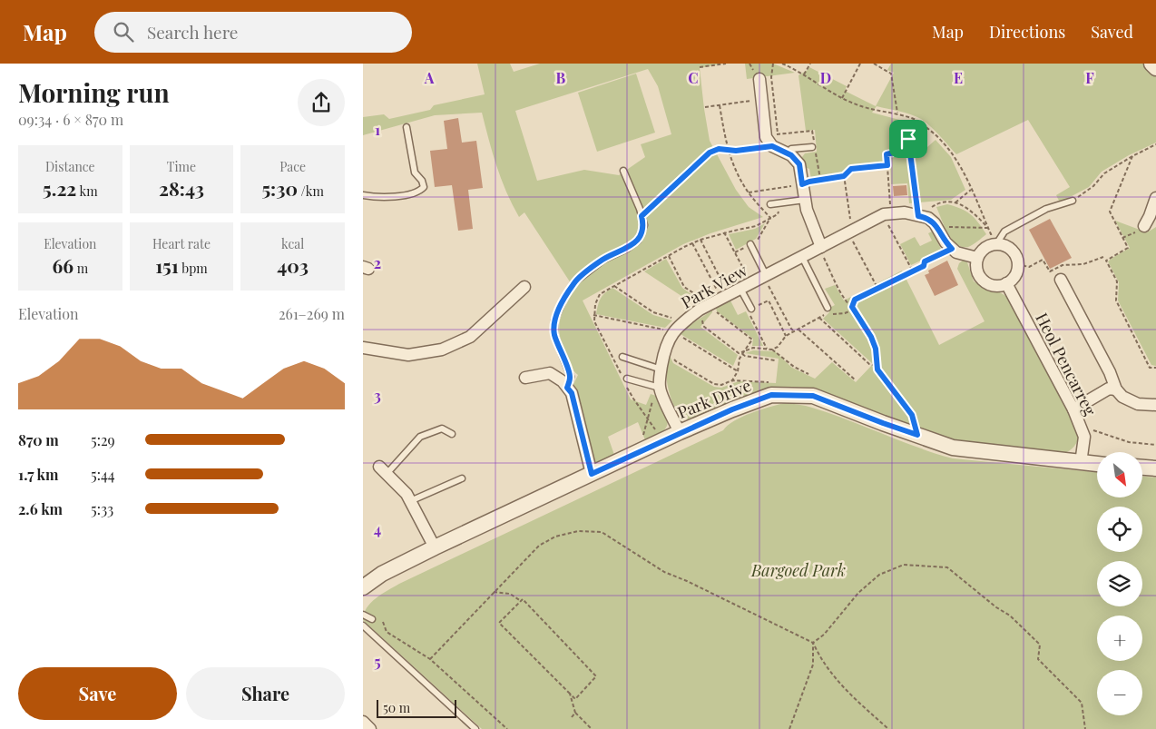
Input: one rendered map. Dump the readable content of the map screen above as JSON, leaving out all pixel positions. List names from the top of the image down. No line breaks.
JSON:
{"streets":{"street":["Park View","Heol Pencarreg","Park Drive"]},"crossings":[["Park View","Park Drive"],["Heol Pencarreg","Park Drive"]],"parks":["Bargoed Park"],"scale_bar":"50 m","north":"bottom right","page":{"header":"Map","search":"Search here","nav":["Map","Directions","Saved"],"heading":["Morning run","09:34 · 6 × 870 m"],"stats":[["Distance","5.22 km"],["Time","28:43"],["Pace","5:30 /km"],["Elevation","66 m"],["Heart rate","151 bpm"],["kcal","403"]],"chart":["Elevation","261–269 m"],"list":[{"name":"870 m","note":"5:29"},{"name":"1.7 km","note":"5:44"},{"name":"2.6 km","note":"5:33"}],"map_buttons":["+","−"],"buttons":["Save","Share"],"scale":"50 m"},"grid":{"columns":["A","B","C","D","E","F"],"rows":["1","2","3","4","5"]}}
